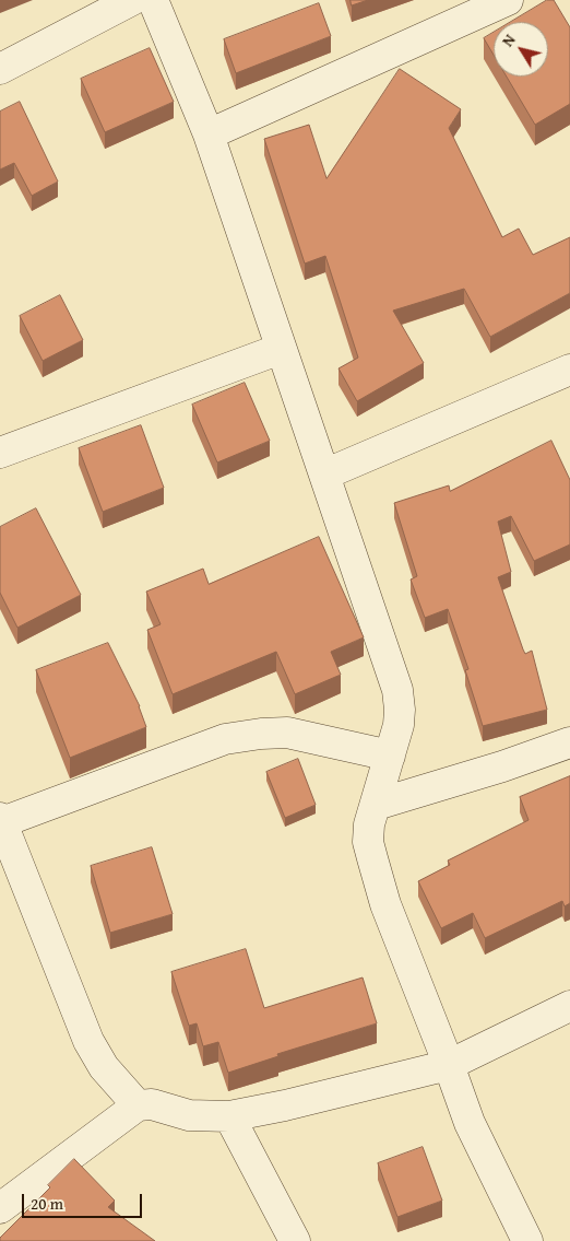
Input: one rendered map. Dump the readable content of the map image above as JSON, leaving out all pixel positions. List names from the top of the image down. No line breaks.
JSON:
{"scale_bar":"20 m","north":"top left"}
